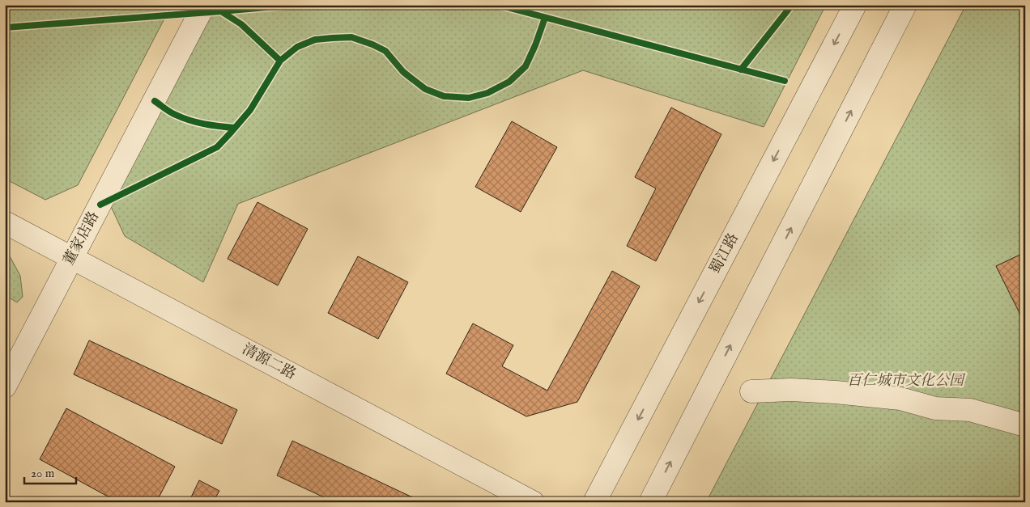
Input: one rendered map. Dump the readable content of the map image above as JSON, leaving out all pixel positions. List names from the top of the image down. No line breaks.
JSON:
{"streets":{"street":["董家店路","蜀江路","清源二路"]},"crossings":[["董家店路","清源二路"]],"parks":["百仁城市文化公园"],"scale_bar":"20 m"}
